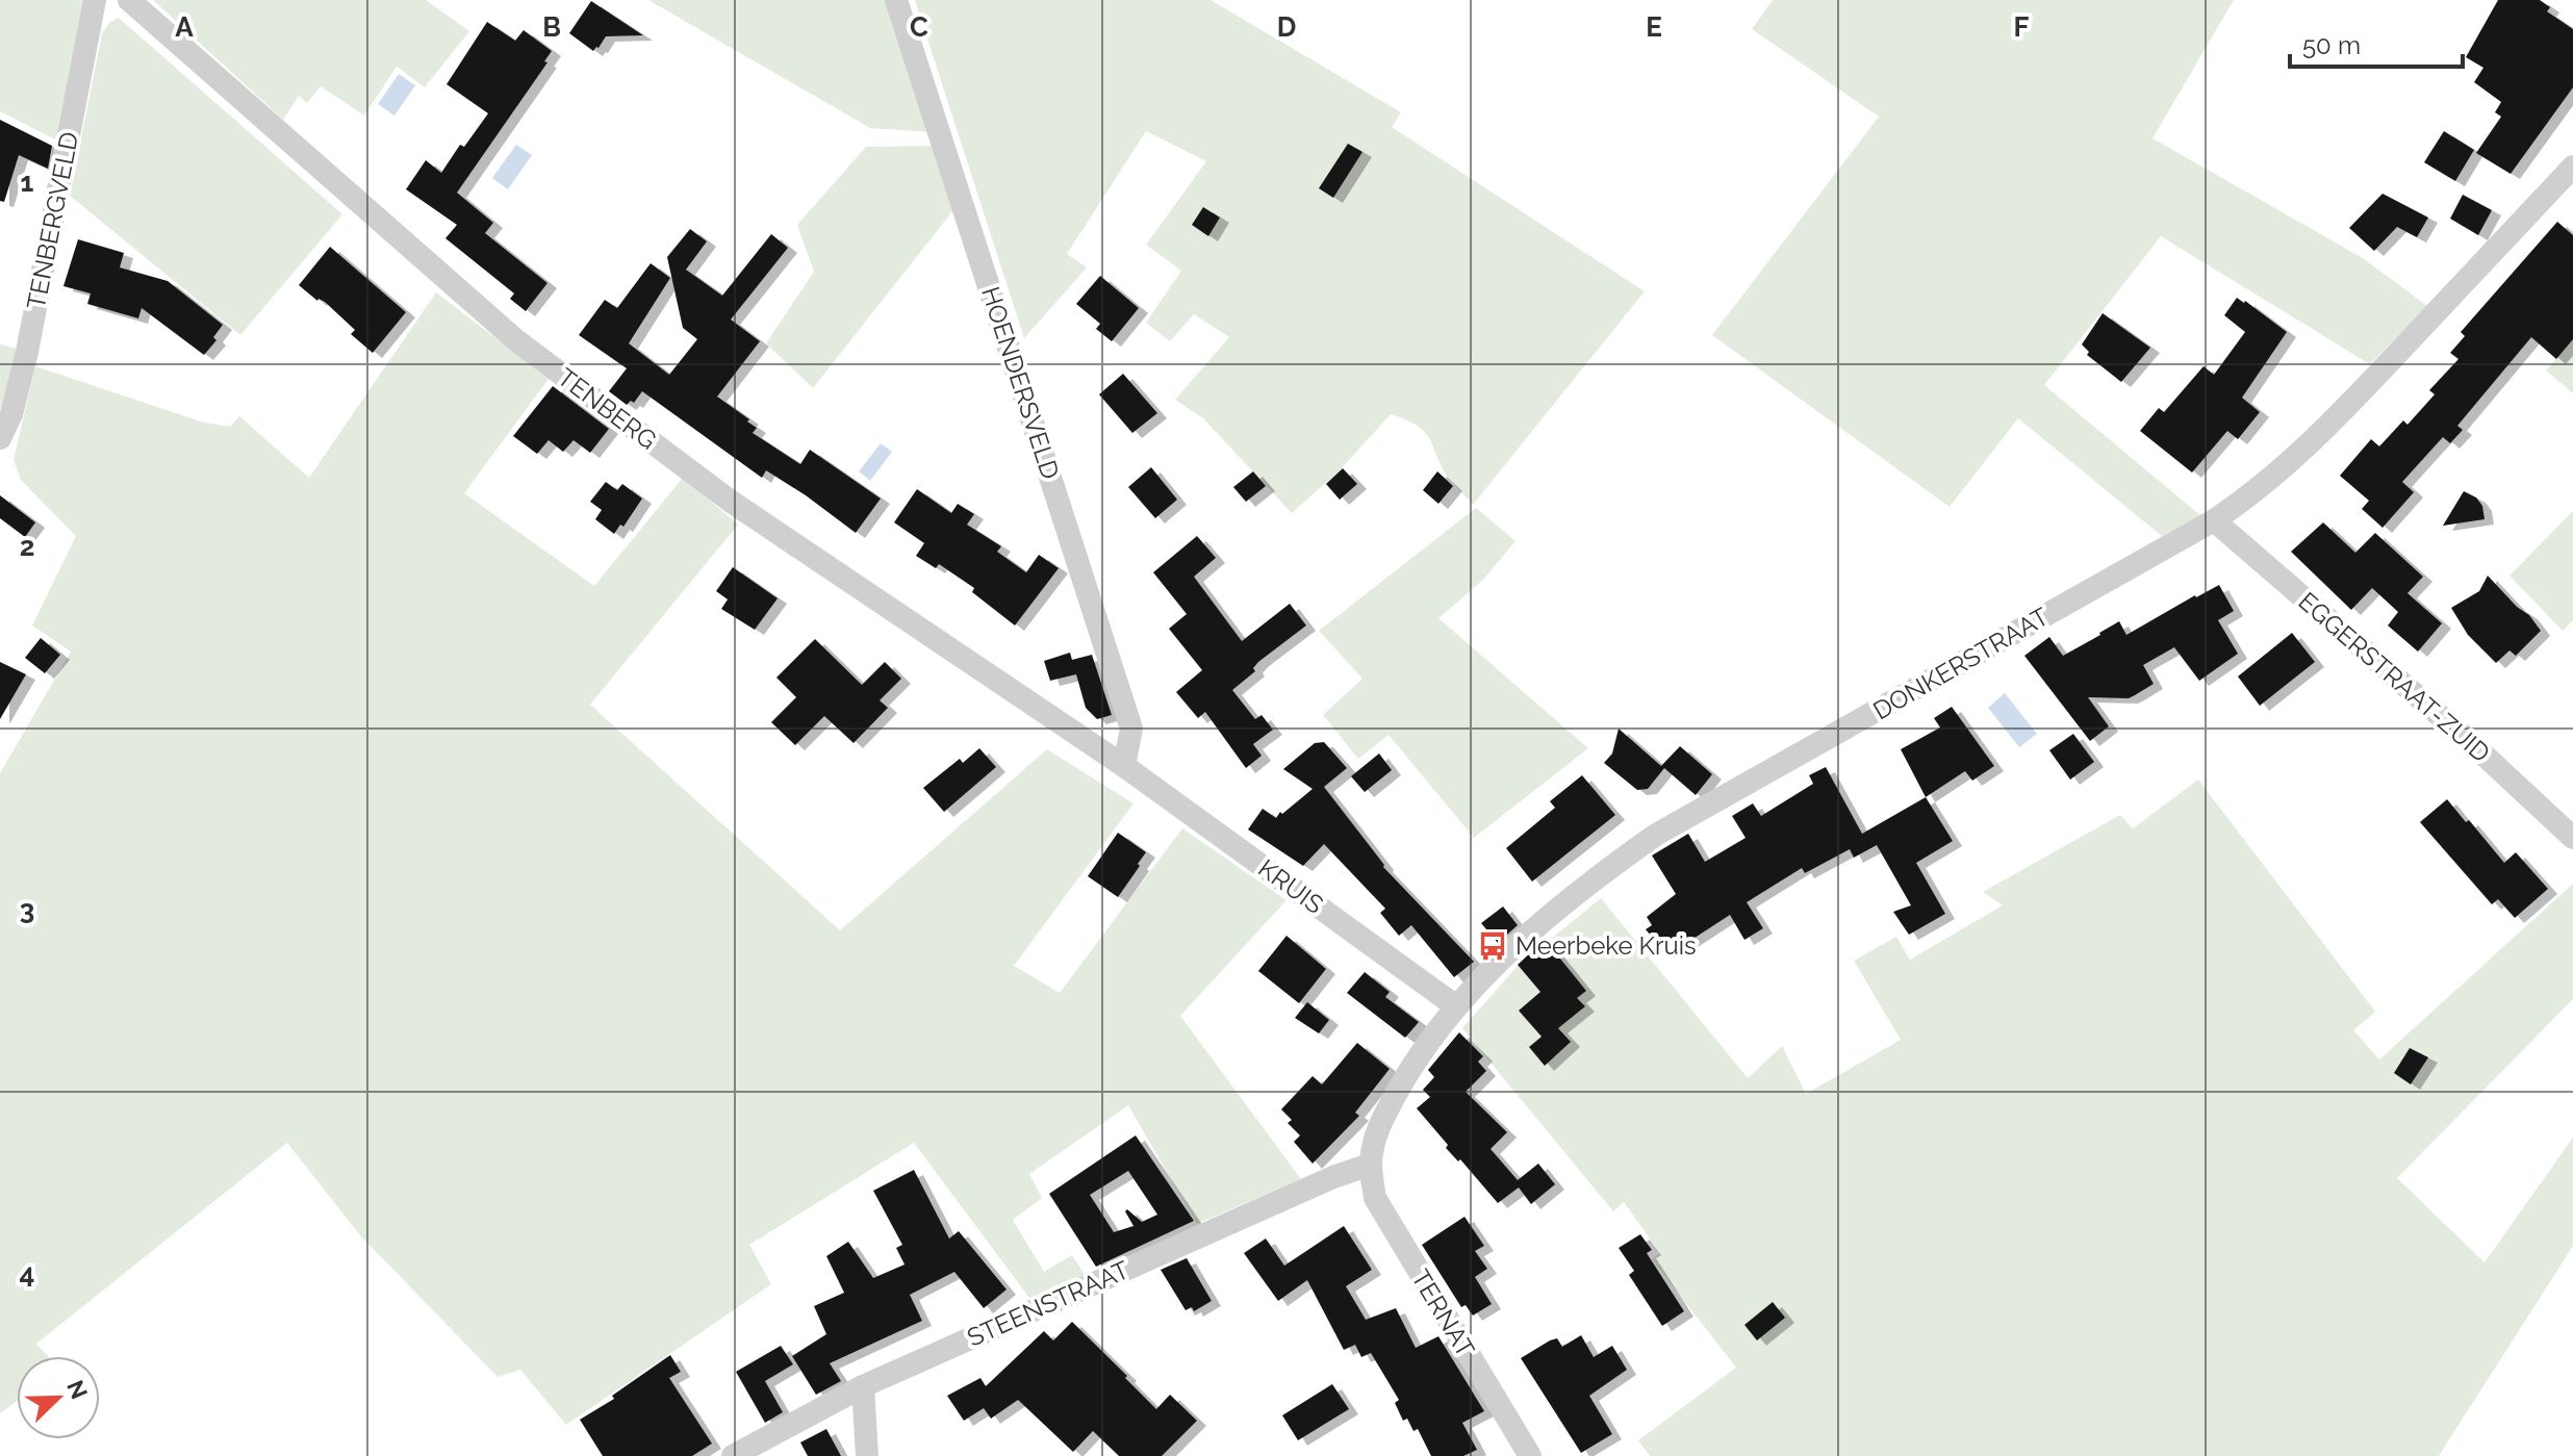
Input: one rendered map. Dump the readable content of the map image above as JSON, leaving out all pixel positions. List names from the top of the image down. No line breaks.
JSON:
{"streets":{"street":["TENBERGVELD","HOENDERSVELD","TENBERG","DONKERSTRAAT","EGGERSTRAAT-ZUID","KRUIS","STEENSTRAAT","TERNAT"]},"crossings":[["HOENDERSVELD","TENBERG"],["HOENDERSVELD","KRUIS"],["TENBERG","KRUIS"],["DONKERSTRAAT","EGGERSTRAAT-ZUID"],["DONKERSTRAAT","KRUIS"],["DONKERSTRAAT","STEENSTRAAT"],["DONKERSTRAAT","TERNAT"],["STEENSTRAAT","TERNAT"]],"places":{"bus stop":["Meerbeke Kruis"]},"scale_bar":"50 m","north":"top right","grid":{"columns":["A","B","C","D","E","F"],"rows":["1","2","3","4"]}}
